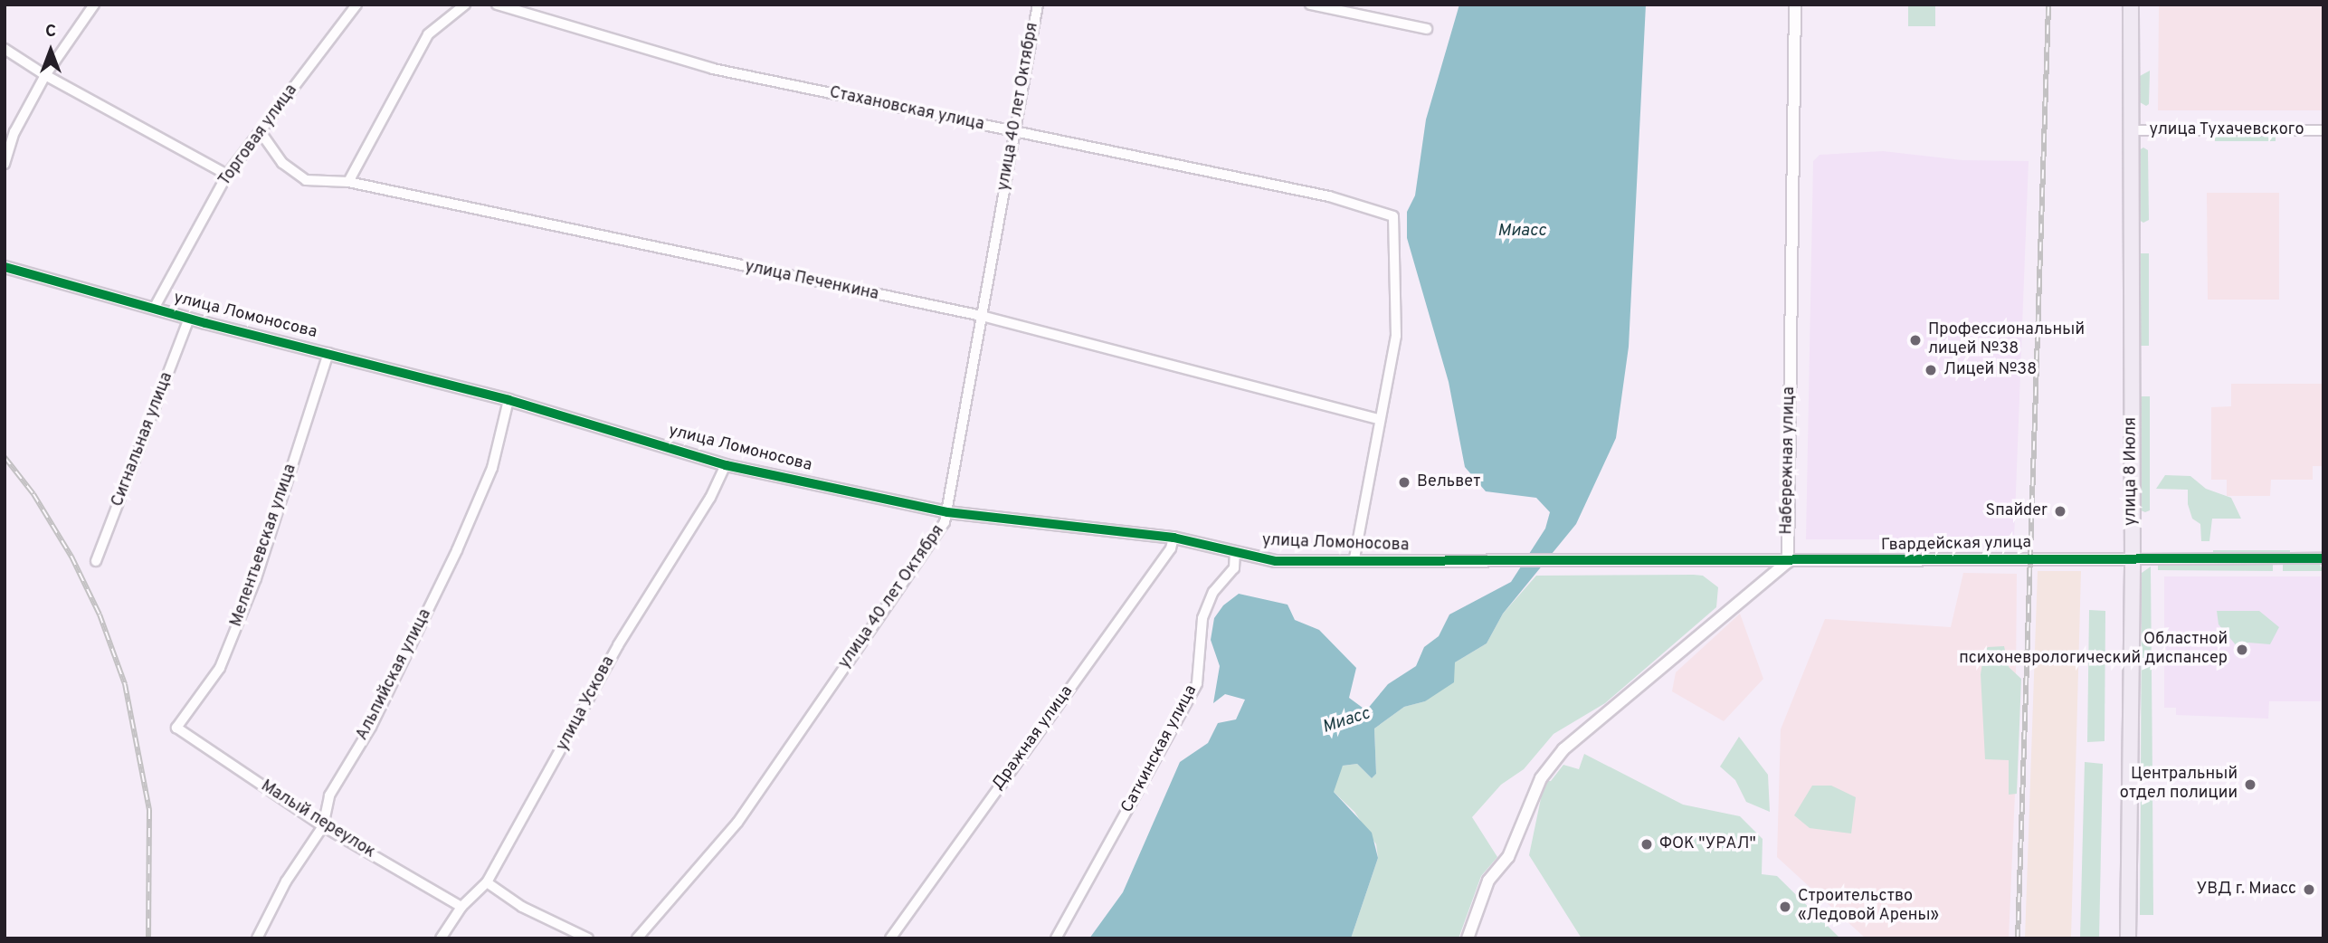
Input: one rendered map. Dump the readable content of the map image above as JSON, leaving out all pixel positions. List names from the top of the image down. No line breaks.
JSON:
{"streets":{"main road":["улица 8 Июля"],"street":["улица 40 лет Октября","Стахановская улица","улица Тухачевского","Торговая улица","улица Печенкина","улица Ломоносова","Сигнальная улица","Набережная улица","Гвардейская улица","Мелентьевская улица","Альпийская улица","улица Ускова","Дражная улица","Саткинская улица","Малый переулок"]},"crossings":[["улица 40 лет Октября","Стахановская улица"],["улица 40 лет Октября","улица Печенкина"],["улица 40 лет Октября","улица Ломоносова"],["Стахановская улица","улица Печенкина"],["улица Тухачевского","улица 8 Июля"],["Торговая улица","улица Печенкина"],["Торговая улица","улица Ломоносова"],["улица Ломоносова","Сигнальная улица"],["улица Ломоносова","Гвардейская улица"],["улица Ломоносова","Мелентьевская улица"],["улица Ломоносова","Альпийская улица"],["улица Ломоносова","улица Ускова"],["улица Ломоносова","Дражная улица"],["улица Ломоносова","Саткинская улица"],["Набережная улица","Гвардейская улица"],["улица 8 Июля","Гвардейская улица"],["Мелентьевская улица","Малый переулок"],["Альпийская улица","Малый переулок"],["улица Ускова","Малый переулок"]],"water":["Миасс"],"places":["Профессиональный лицей №38","Лицей №38","Вельвет","Sпайder","Областной психоневрологический диспансер","Центральный отдел полиции","ФОК \"УРАЛ\"","УВД г. Миасс","Строительство «Ледовой Арены»"],"north":"top"}
